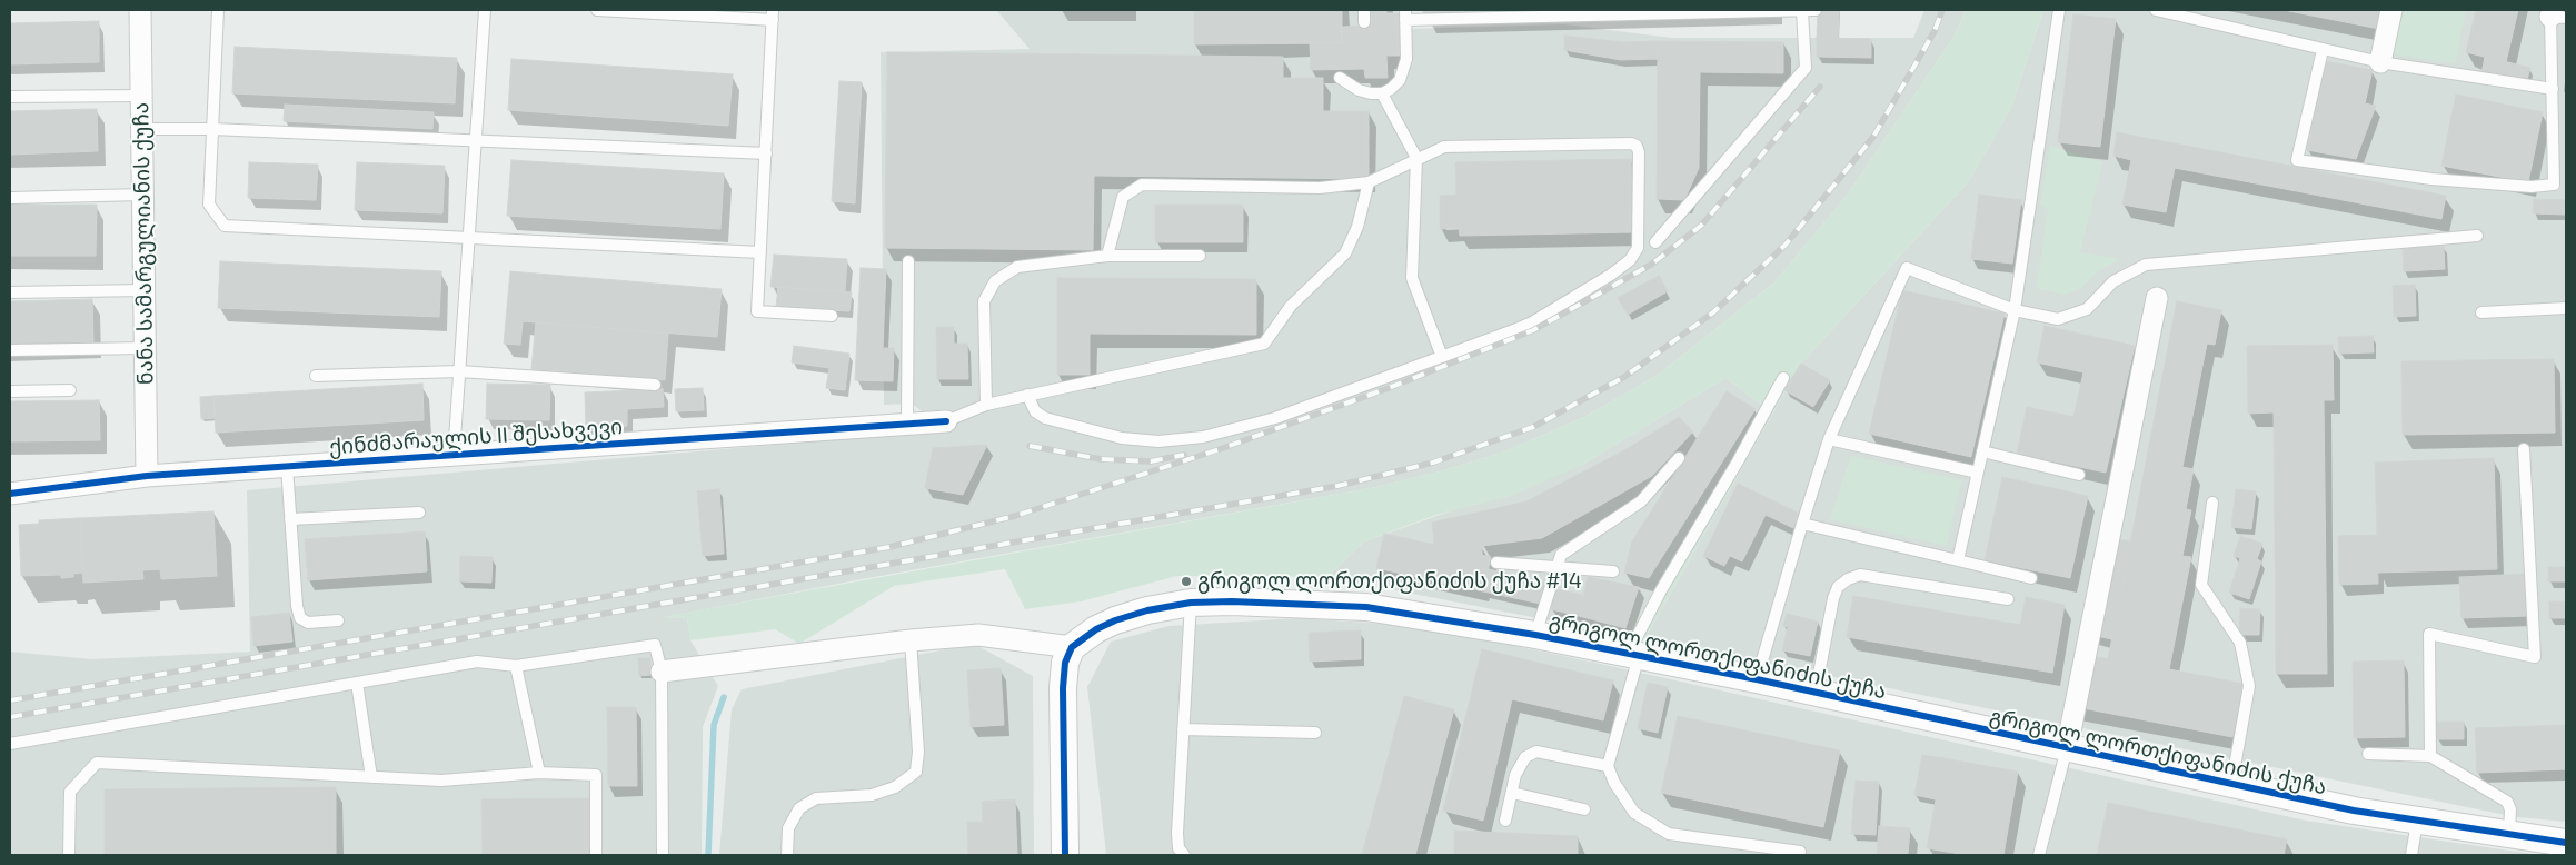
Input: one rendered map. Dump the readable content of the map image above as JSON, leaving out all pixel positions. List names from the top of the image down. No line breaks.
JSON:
{"streets":{"street":["ნანა სამარგულიანის ქუჩა","ქინძმარაულის II შესახვევი","გრიგოლ ლორთქიფანიძის ქუჩა"]},"crossings":[["ნანა სამარგულიანის ქუჩა","ქინძმარაულის II შესახვევი"]],"places":["გრიგოლ ლორთქიფანიძის ქუჩა #14"]}
